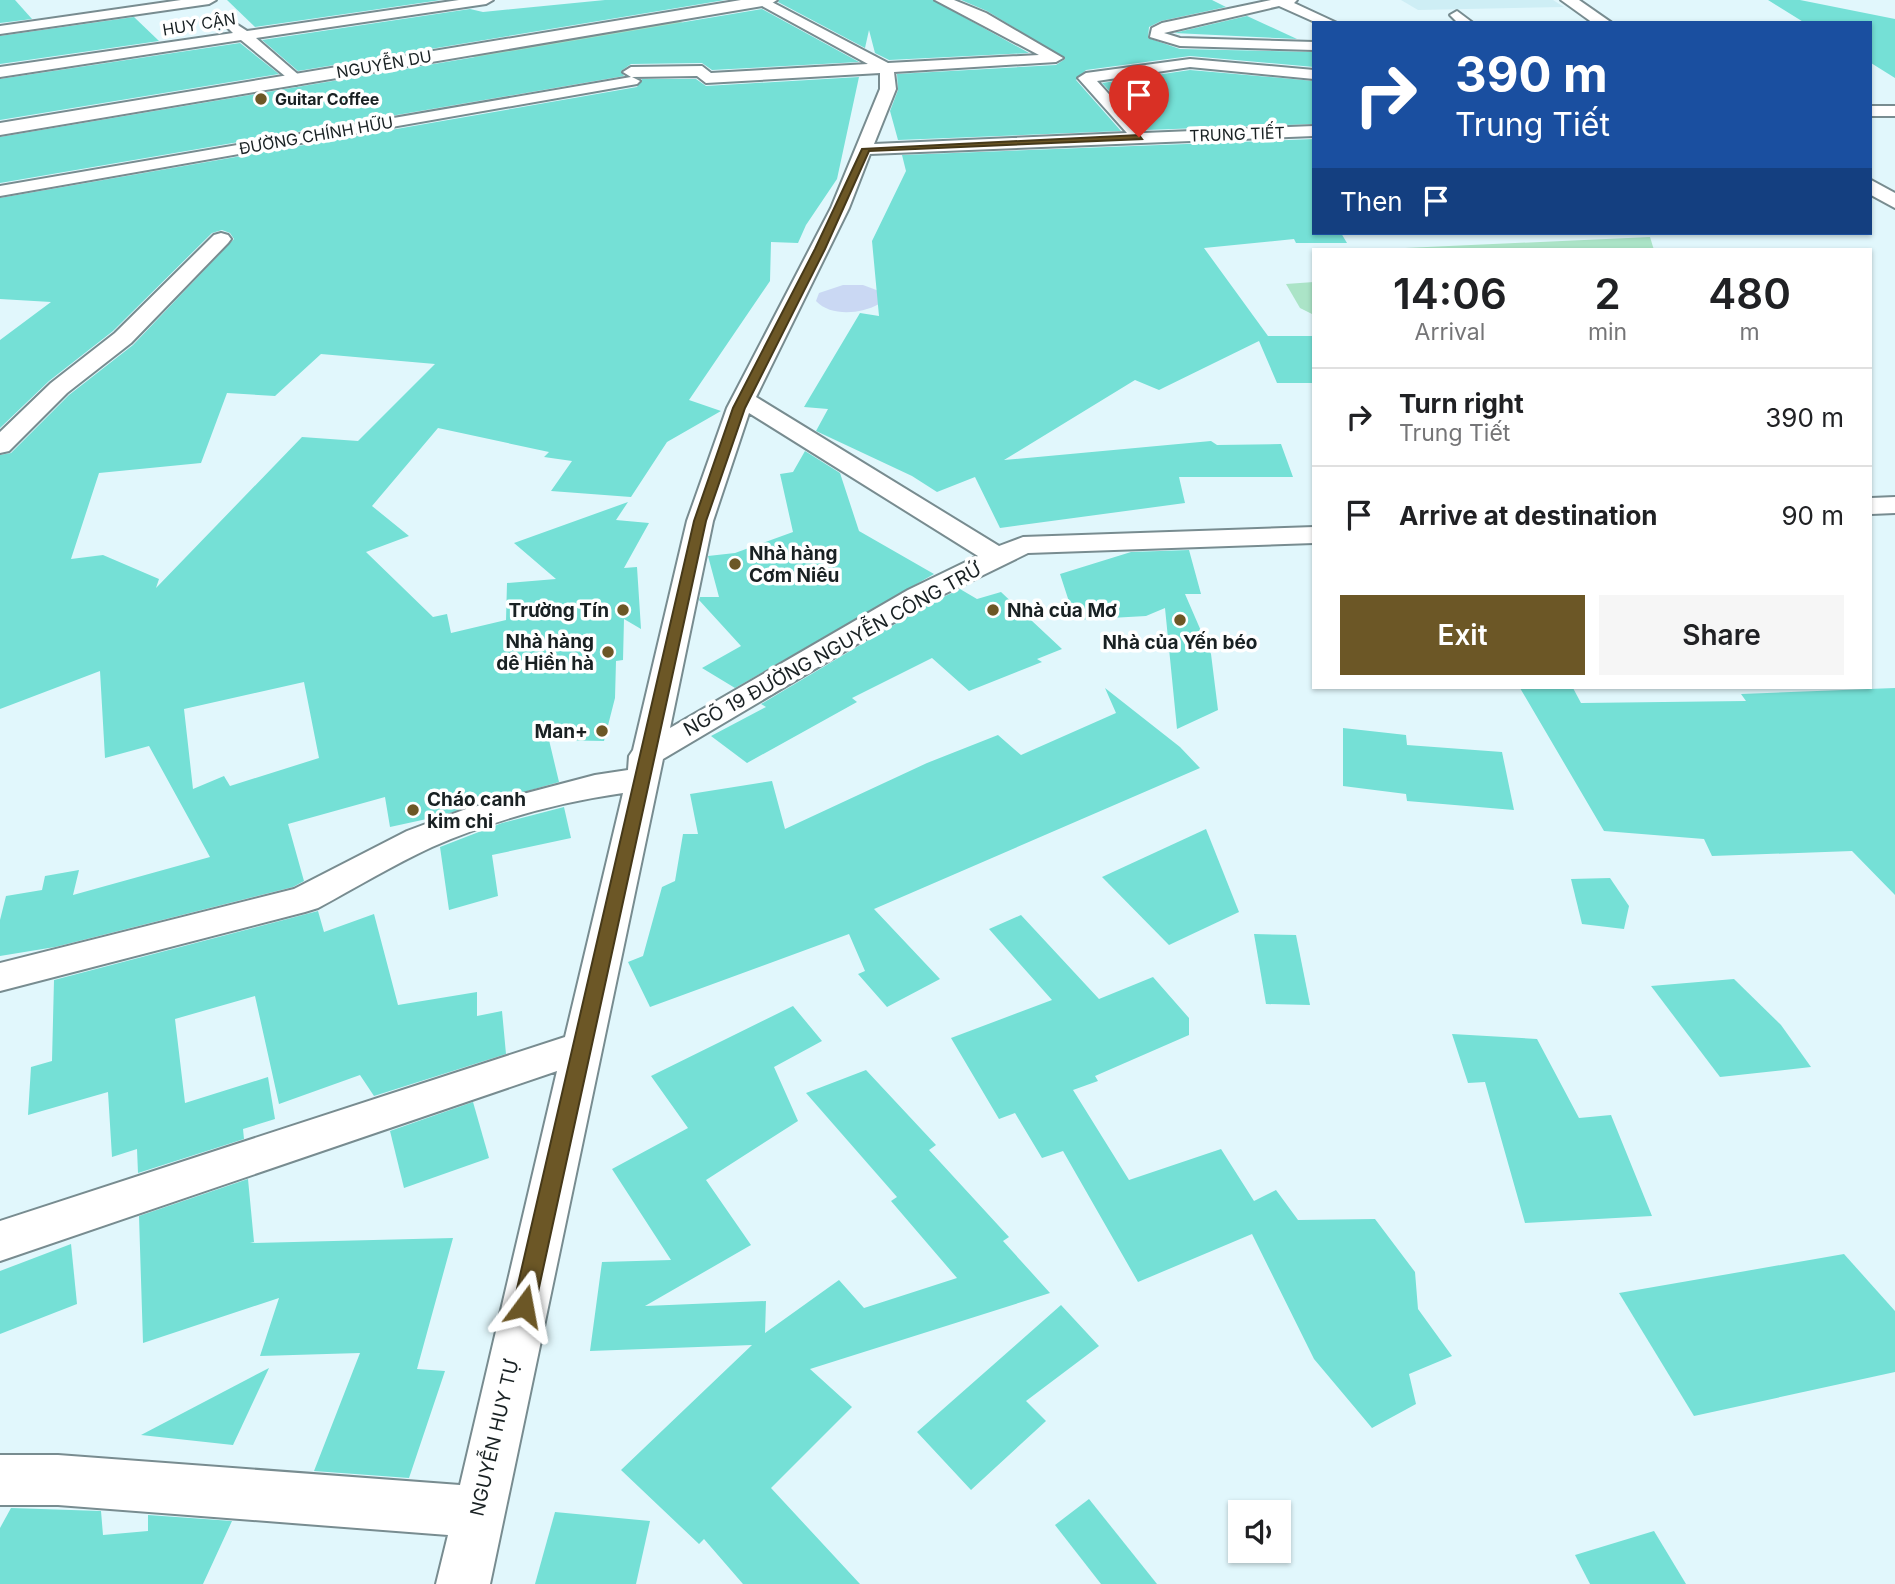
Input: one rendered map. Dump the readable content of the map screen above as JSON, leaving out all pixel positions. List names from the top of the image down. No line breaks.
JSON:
{"streets":{"main road":["NGUYỄN DU"],"street":["HUY CẬN","TRUNG TIẾT","ĐƯỜNG CHÍNH HỮU","NGÕ 19 ĐƯỜNG NGUYỄN CÔNG TRỨ","NGUYỄN HUY TỰ"]},"crossings":[["TRUNG TIẾT","NGUYỄN HUY TỰ"],["ĐƯỜNG CHÍNH HỮU","NGUYỄN HUY TỰ"],["NGÕ 19 ĐƯỜNG NGUYỄN CÔNG TRỨ","NGUYỄN HUY TỰ"]],"places":["Guitar Coffee","Nhà hàng Cơm Niêu","Trường Tín","Nhà của Mơ","Nhà của Yến béo","Nhà hàng dê Hiền hà","Man+","Cháo canh kim chi"],"page":{"turn":["390 m","Trung Tiết"],"then":"Then","eta":["14:06","Arrival","2","min","480","m"],"list":[{"name":"Turn right","note":"Trung Tiết","value":"390 m"},{"name":"Arrive at destination","value":"90 m"}],"buttons":["Exit","Share"]}}
